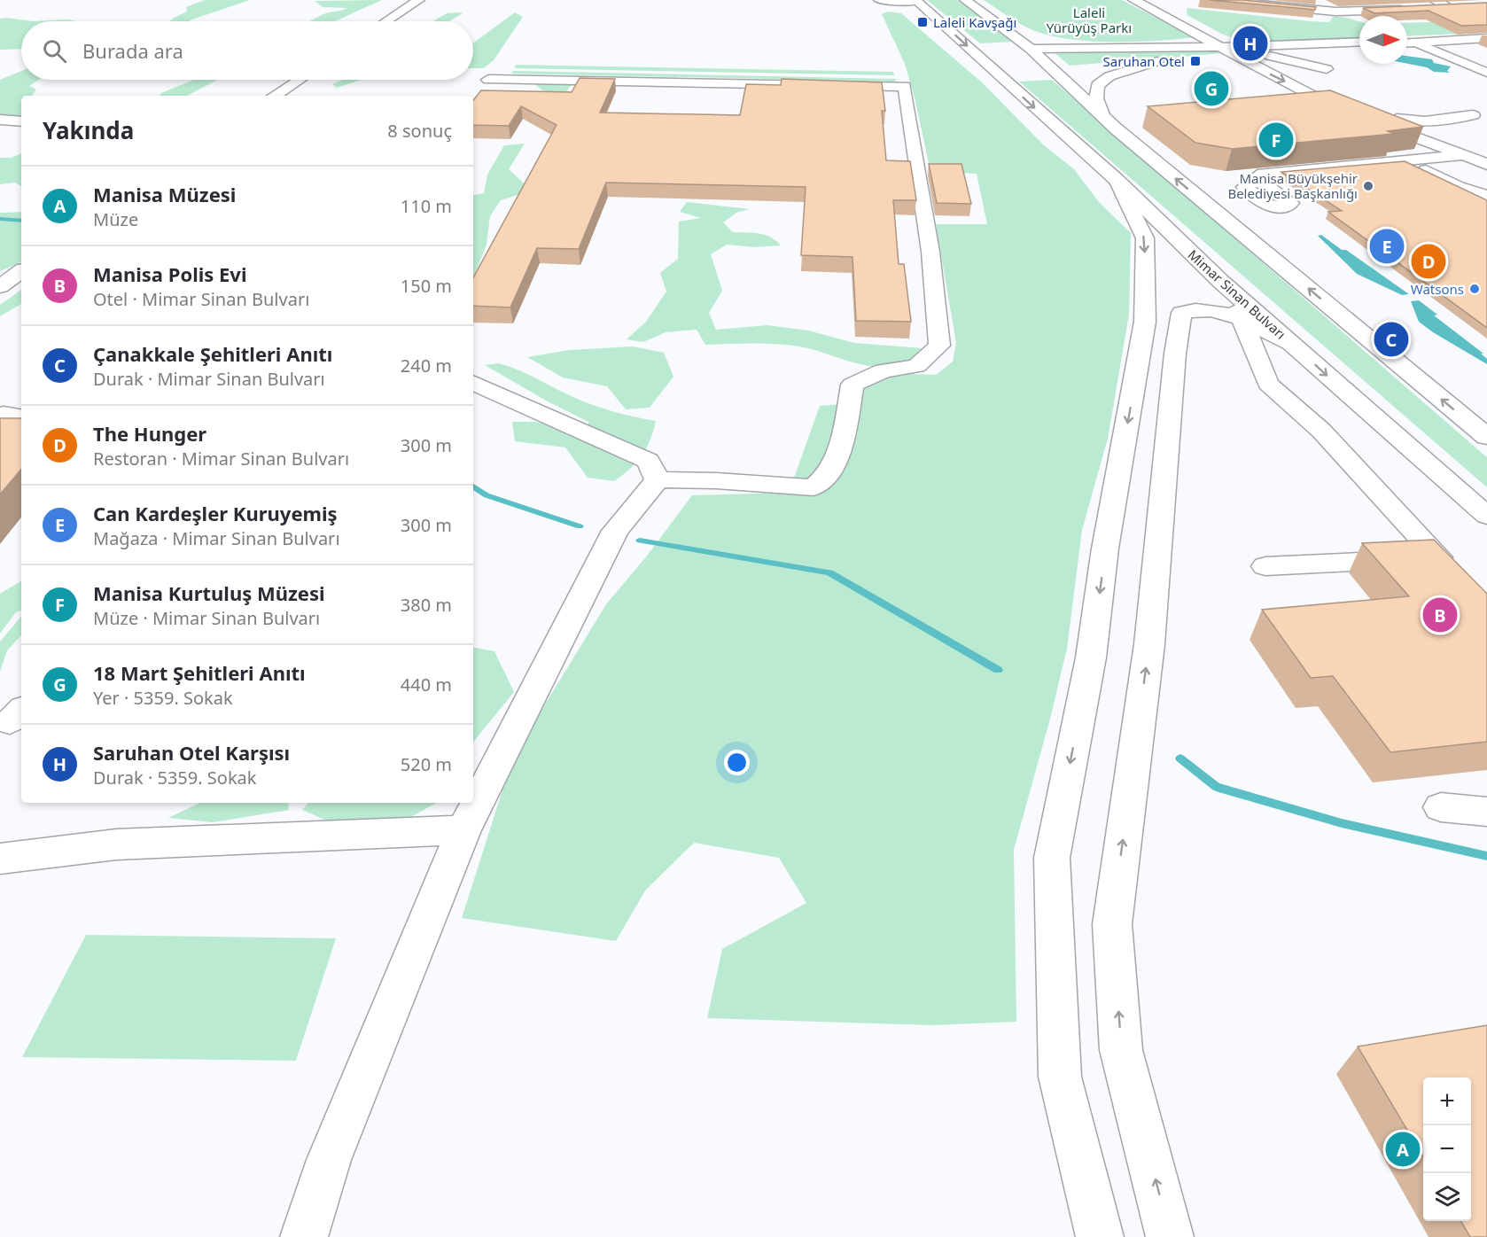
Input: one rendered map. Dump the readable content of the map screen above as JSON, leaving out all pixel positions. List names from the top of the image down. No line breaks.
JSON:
{"streets":{"main road":["Mimar Sinan Bulvarı"]},"parks":["Laleli Yürüyüş Parkı"],"places":{"transit":["Laleli Kavşağı","Saruhan Otel"],"other":["Manisa Büyükşehir Belediyesi Başkanlığı","Watsons"]},"north":"right","page":{"search":"Burada ara","pins":["H","G","F","E","D","C","B","A"],"heading":["Yakında","8 sonuç"],"list":[{"mark":"A","name":"Manisa Müzesi","note":"Müze","value":"110 m"},{"mark":"B","name":"Manisa Polis Evi","note":"Otel · Mimar Sinan Bulvarı","value":"150 m"},{"mark":"C","name":"Çanakkale Şehitleri Anıtı","note":"Durak · Mimar Sinan Bulvarı","value":"240 m"},{"mark":"D","name":"The Hunger","note":"Restoran · Mimar Sinan Bulvarı","value":"300 m"},{"mark":"E","name":"Can Kardeşler Kuruyemiş","note":"Mağaza · Mimar Sinan Bulvarı","value":"300 m"},{"mark":"F","name":"Manisa Kurtuluş Müzesi","note":"Müze · Mimar Sinan Bulvarı","value":"380 m"},{"mark":"G","name":"18 Mart Şehitleri Anıtı","note":"Yer · 5359. Sokak","value":"440 m"},{"mark":"H","name":"Saruhan Otel Karşısı","note":"Durak · 5359. Sokak","value":"520 m"}],"map_buttons":["+","−"]}}
